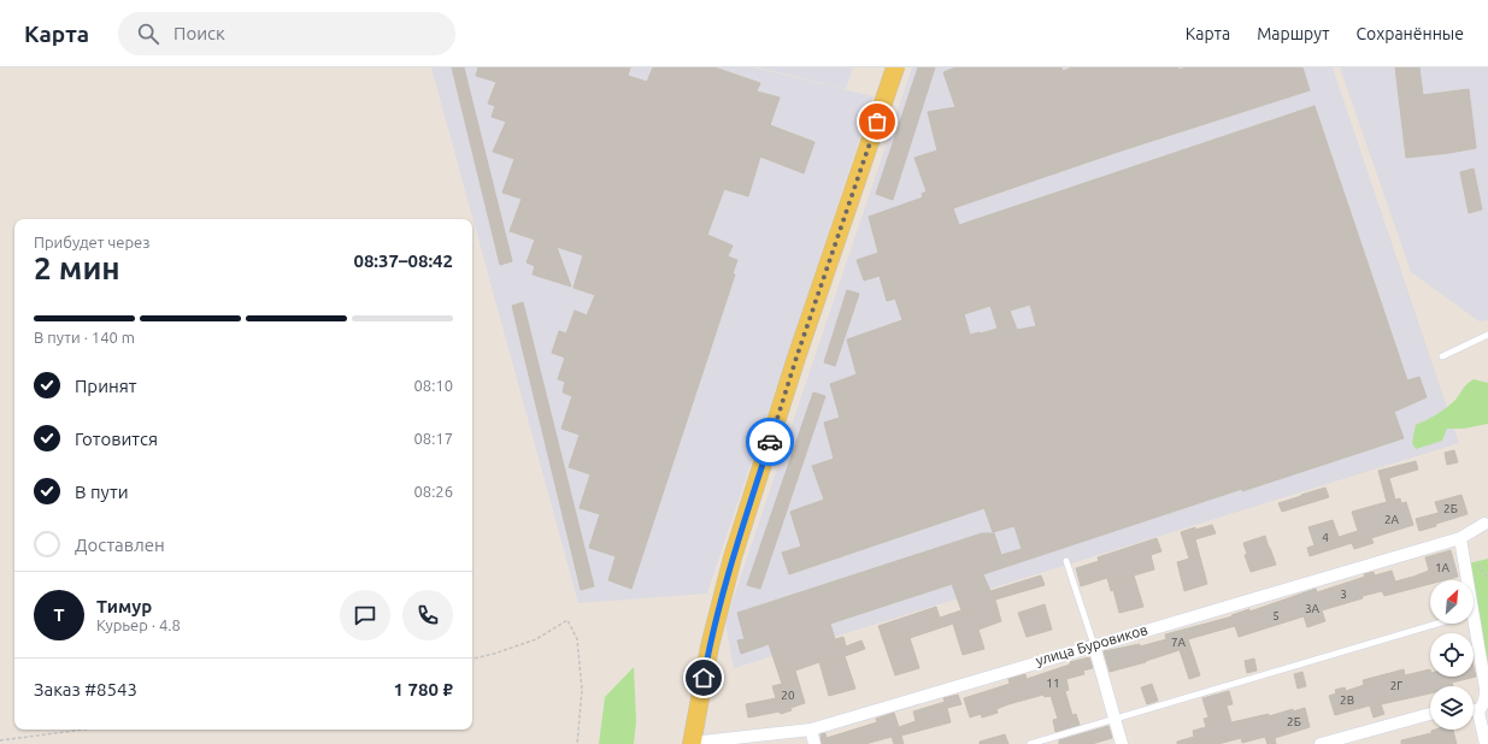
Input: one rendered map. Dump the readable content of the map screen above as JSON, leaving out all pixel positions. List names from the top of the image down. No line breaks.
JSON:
{"streets":{"street":["улица Буровиков"]},"house_numbers":["2Б","2А","4","1А","3","3А","5","7А","11","2Г","20","2В","2Б"],"north":"top right","page":{"header":"Карта","search":"Поиск","nav":["Карта","Маршрут","Сохранённые"],"heading":["2 мин","Прибудет через","08:37–08:42"],"panel":["Тимур","Курьер · 4.8","Заказ #8543","1 780 ₽"],"bar":"В пути · 140 m","list":[["Принят","08:10"],["Готовится","08:17"],["В пути","08:26"],"Доставлен"],"round":"Т"}}
